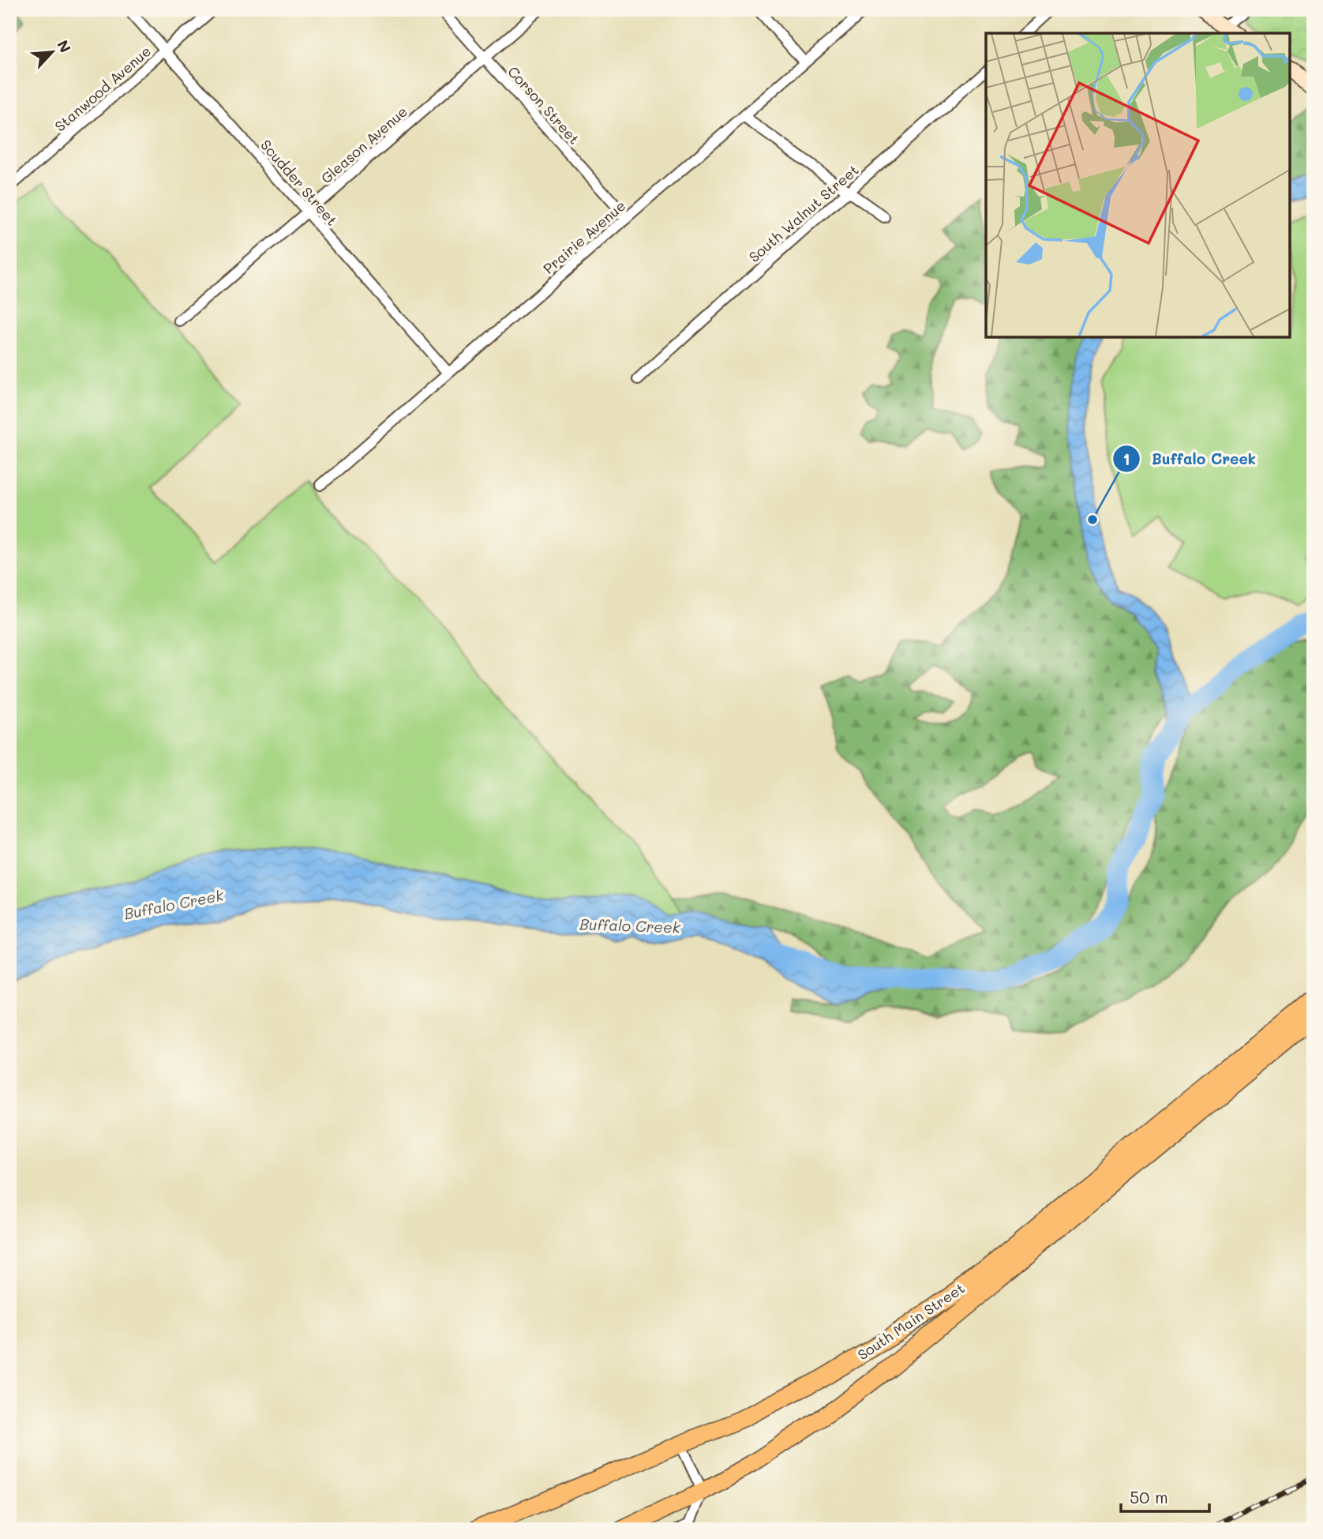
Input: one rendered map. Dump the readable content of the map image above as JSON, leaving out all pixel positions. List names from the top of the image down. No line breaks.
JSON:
{"streets":{"main road":["South Main Street"],"street":["Stanwood Avenue","Corson Street","Gleason Avenue","Scudder Street","South Walnut Street","Prairie Avenue"]},"crossings":[["Stanwood Avenue","Scudder Street"],["Corson Street","Gleason Avenue"],["Corson Street","Prairie Avenue"],["Gleason Avenue","Scudder Street"],["Scudder Street","Prairie Avenue"]],"water":["Buffalo Creek"],"places":["Buffalo Creek"],"scale_bar":"50 m","north":"top right"}
